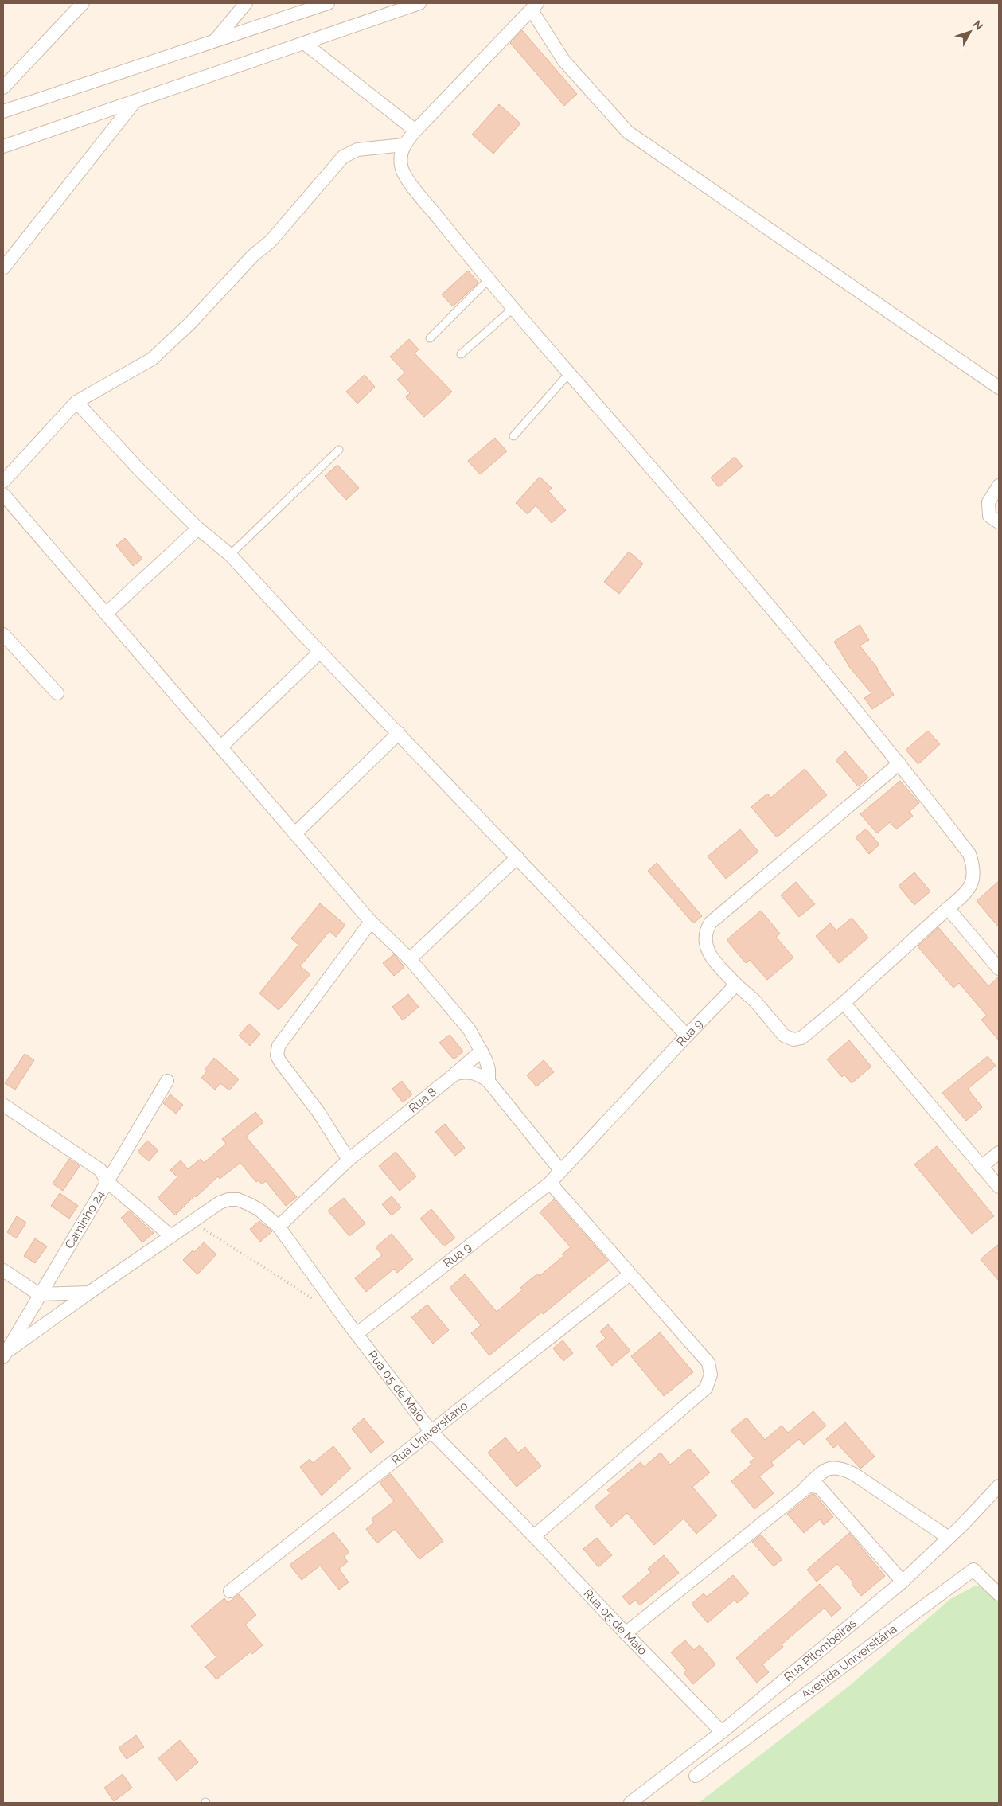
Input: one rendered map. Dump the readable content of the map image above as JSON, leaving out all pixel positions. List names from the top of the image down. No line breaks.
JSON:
{"streets":{"street":["Rua 9","Rua 8","Caminho 24","Rua 05 de Maio","Rua Universitário","Rua Pitombeiras","Avenida Universitária"]},"crossings":[["Rua 9","Rua 05 de Maio"],["Rua 8","Rua 05 de Maio"],["Caminho 24","Rua 05 de Maio"],["Rua 05 de Maio","Rua Universitário"],["Rua 05 de Maio","Rua Pitombeiras"]],"north":"top right"}
